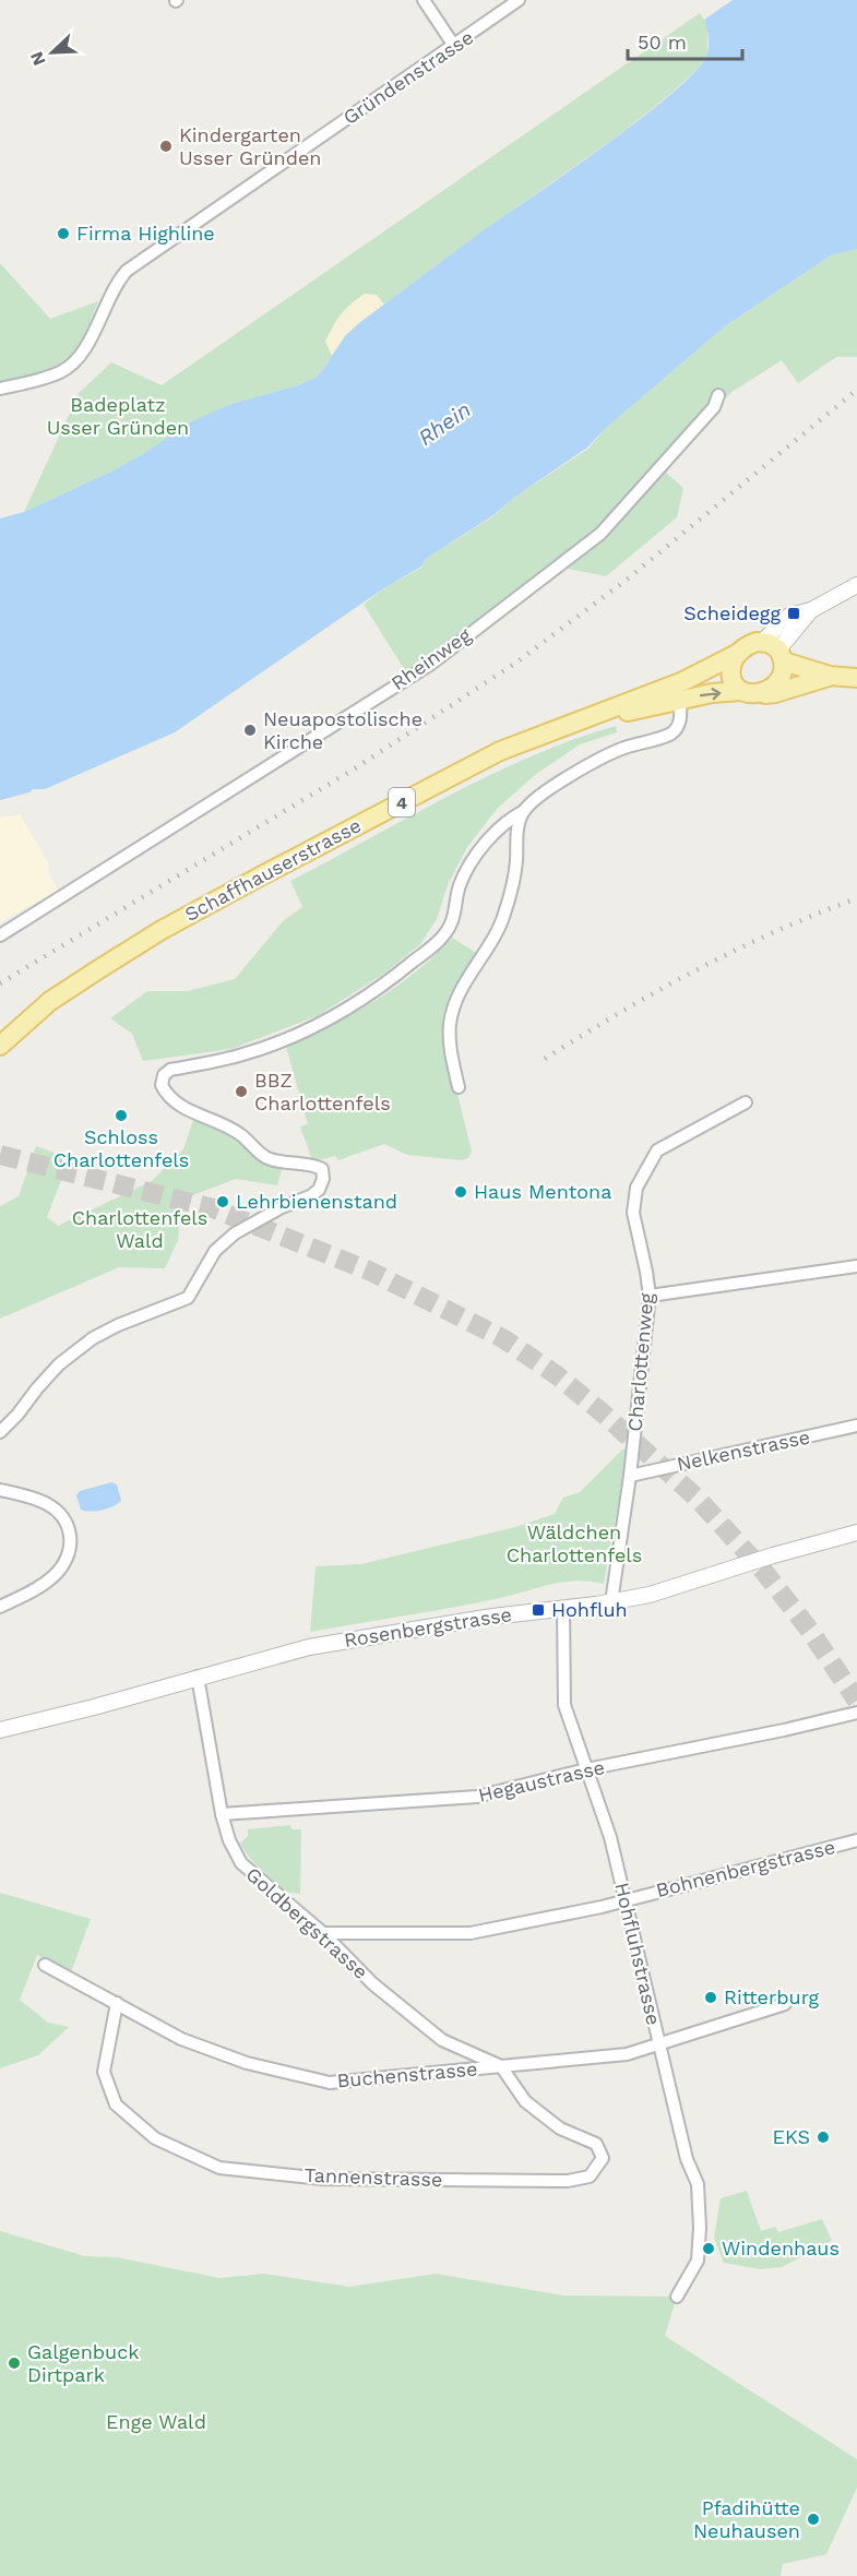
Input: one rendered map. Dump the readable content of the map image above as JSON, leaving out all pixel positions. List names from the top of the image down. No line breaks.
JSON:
{"streets":{"main road":["4","Schaffhauserstrasse"],"street":["Gründenstrasse","Rheinweg","Charlottenweg","Nelkenstrasse","Rosenbergstrasse","Hegaustrasse","Bohnenbergstrasse","Goldbergstrasse","Hohfluhstrasse","Buchenstrasse","Tannenstrasse"]},"crossings":[["4","Schaffhauserstrasse"],["Charlottenweg","Nelkenstrasse"],["Charlottenweg","Rosenbergstrasse"],["Rosenbergstrasse","Goldbergstrasse"],["Rosenbergstrasse","Hohfluhstrasse"],["Hegaustrasse","Goldbergstrasse"],["Hegaustrasse","Hohfluhstrasse"],["Bohnenbergstrasse","Goldbergstrasse"],["Bohnenbergstrasse","Hohfluhstrasse"],["Goldbergstrasse","Buchenstrasse"],["Goldbergstrasse","Tannenstrasse"],["Hohfluhstrasse","Buchenstrasse"],["Buchenstrasse","Tannenstrasse"]],"water":["Rhein"],"parks":["Badeplatz Usser Gründen","Charlottenfels Wald","Wäldchen Charlottenfels","Enge Wald"],"places":{"other":["Kindergarten Usser Gründen","Firma Highline","Neuapostolische Kirche","BBZ Charlottenfels","Schloss Charlottenfels","Haus Mentona","Lehrbienenstand","Ritterburg","EKS","Windenhaus","Galgenbuck Dirtpark","Pfadihütte Neuhausen"],"transit":["Scheidegg","Hohfluh"]},"scale_bar":"50 m","north":"bottom left"}
